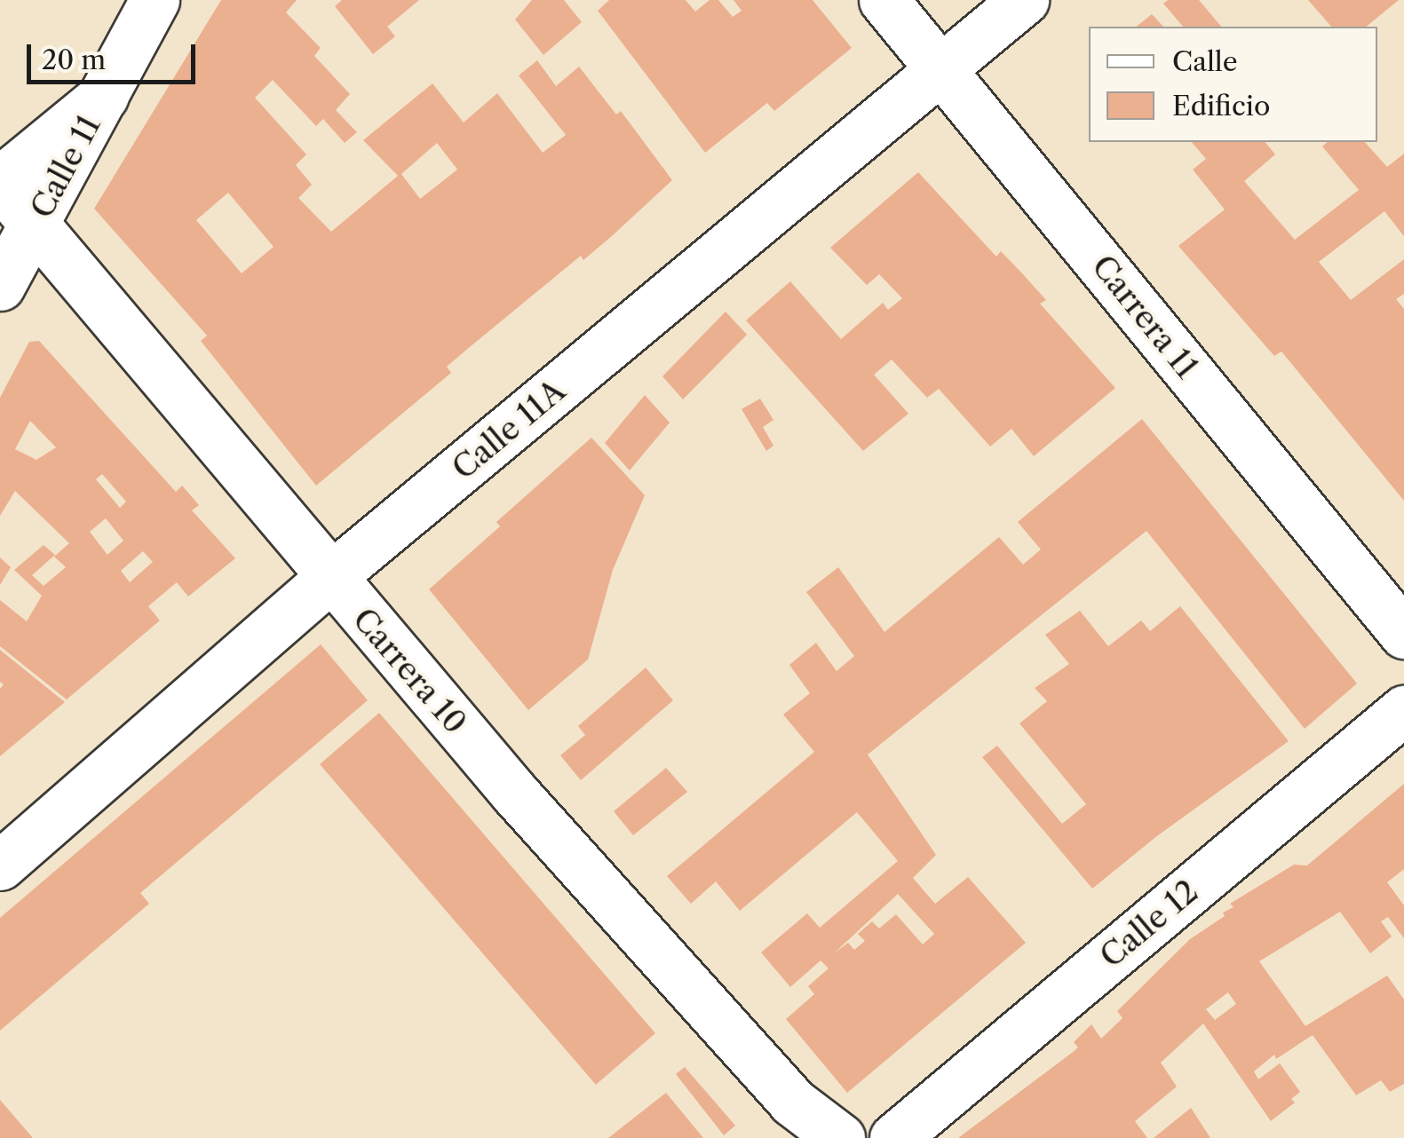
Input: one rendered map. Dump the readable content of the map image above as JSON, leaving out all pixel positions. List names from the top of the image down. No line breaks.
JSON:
{"streets":{"street":["Calle 11","Carrera 11","Calle 11A","Carrera 10","Calle 12"]},"crossings":[["Calle 11","Carrera 10"],["Carrera 11","Calle 11A"],["Calle 11A","Carrera 10"]],"legend":["Calle","Edificio"],"scale_bar":"20 m"}
